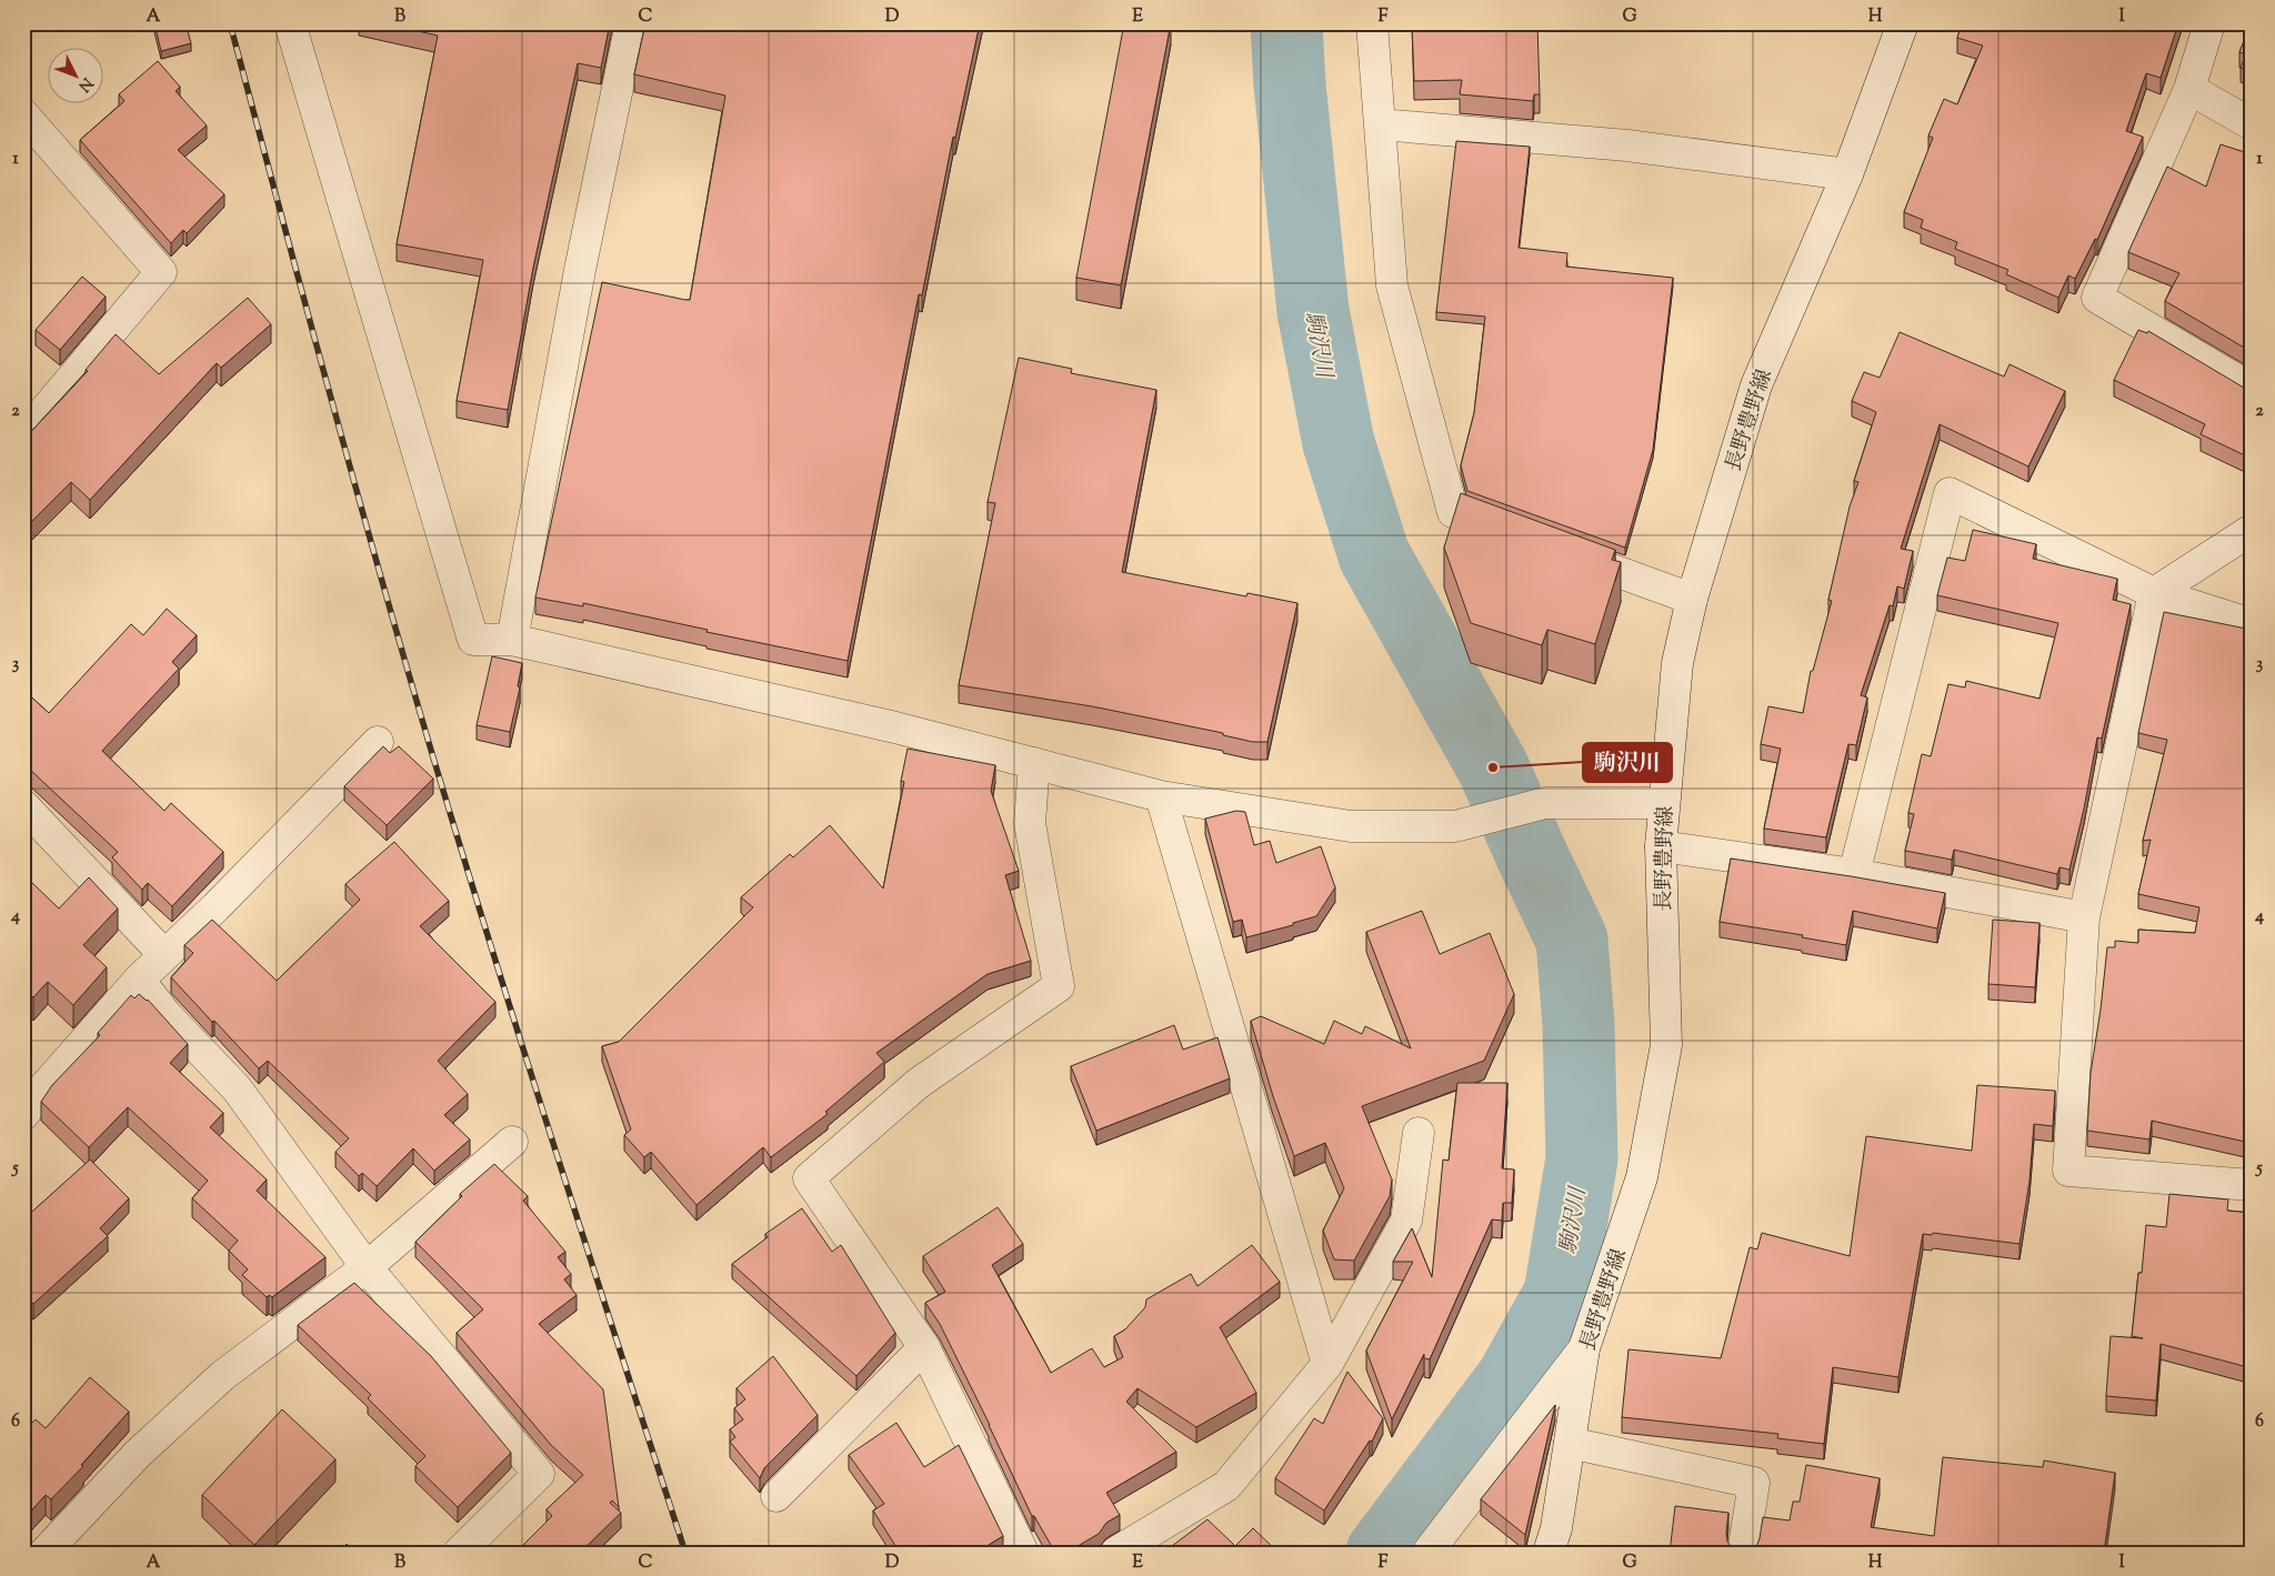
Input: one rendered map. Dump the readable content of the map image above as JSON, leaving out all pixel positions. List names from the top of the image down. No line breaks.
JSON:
{"streets":{"street":["長野豊野線"]},"water":["駒沢川"],"places":["駒沢川"],"north":"bottom right","grid":{"columns":["A","B","C","D","E","F","G","H","I"],"rows":["1","2","3","4","5","6"]}}
